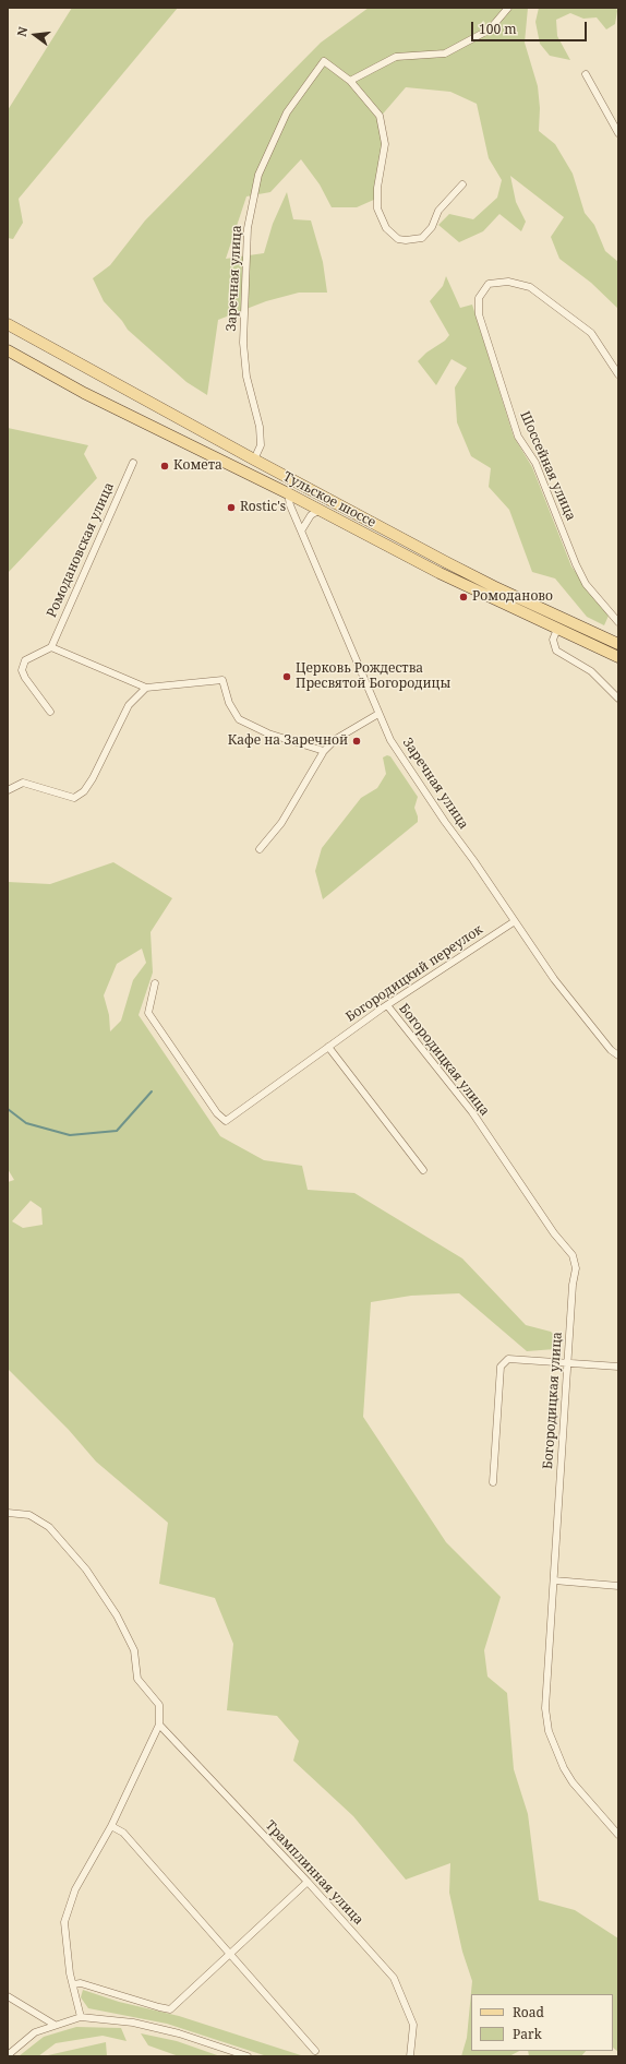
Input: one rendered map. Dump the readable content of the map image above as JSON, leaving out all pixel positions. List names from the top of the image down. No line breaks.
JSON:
{"streets":{"main road":["Тульское шоссе"],"street":["Заречная улица","Шоссейная улица","Ромодановская улица","Богородицкий переулок","Богородицкая улица","Трамплинная улица"]},"crossings":[["Заречная улица","Тульское шоссе"],["Заречная улица","Богородицкий переулок"],["Богородицкий переулок","Богородицкая улица"]],"places":["Комета","Rostic's","Ромоданово","Церковь Рождества Пресвятой Богородицы","Кафе на Заречной"],"legend":["Road","Park"],"scale_bar":"100 m","north":"left"}
